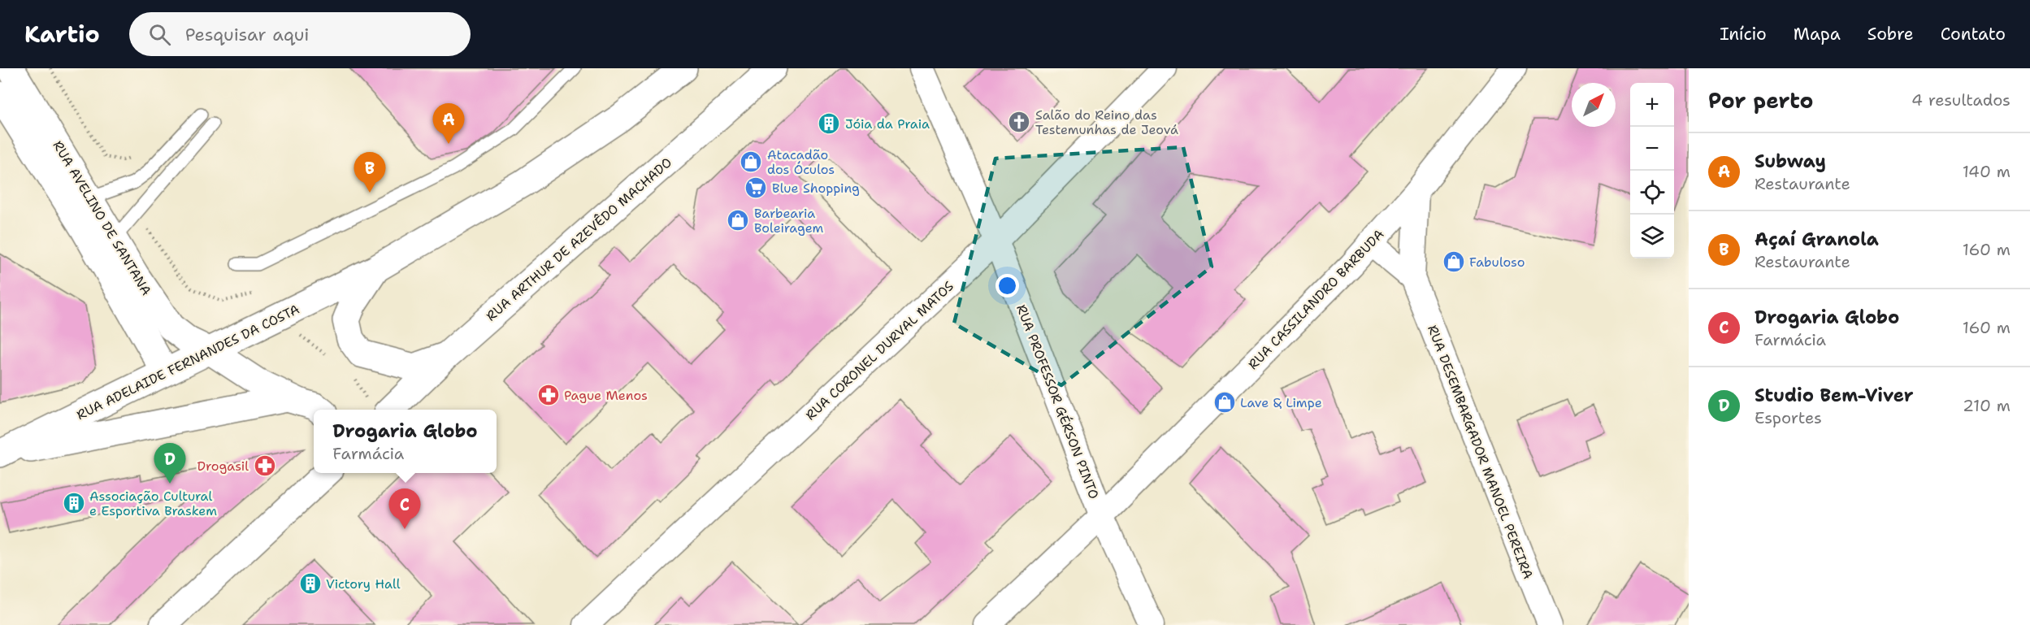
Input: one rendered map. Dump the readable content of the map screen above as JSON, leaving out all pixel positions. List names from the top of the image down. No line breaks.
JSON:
{"streets":{"street":["RUA AVELINO DE SANTANA","RUA ARTHUR DE AZEVÊDO MACHADO","RUA CASSILANDRO BARBUDA","RUA CORONEL DURVAL MATOS","RUA ADELAIDE FERNANDES DA COSTA","RUA PROFESSOR GÉRSON PINTO","RUA DESEMBARGADOR MANOEL PEREIRA"]},"crossings":[["RUA AVELINO DE SANTANA","RUA ADELAIDE FERNANDES DA COSTA"],["RUA CASSILANDRO BARBUDA","RUA PROFESSOR GÉRSON PINTO"],["RUA CASSILANDRO BARBUDA","RUA DESEMBARGADOR MANOEL PEREIRA"],["RUA CORONEL DURVAL MATOS","RUA PROFESSOR GÉRSON PINTO"]],"places":{"church":["Salão do Reino das Testemunhas de Jeová"],"building":["Jóia da Praia","Associação Cultural e Esportiva Braskem","Victory Hall"],"shop":["Atacadão dos Óculos","Barbearia Boleiragem","Fabuloso","Lave & Limpe"],"supermarket":["Blue Shopping"],"pharmacy":["Pague Menos","Drogasil"]},"north":"top right","page":{"header":"Kartio","search":"Pesquisar aqui","nav":["Início","Mapa","Sobre","Contato"],"heading":["Por perto","4 resultados"],"map_buttons":["+","−"],"pins":["A","B","D","C"],"list":[{"mark":"A","name":"Subway","note":"Restaurante","value":"140 m"},{"mark":"B","name":"Açaí Granola","note":"Restaurante","value":"160 m"},{"mark":"C","name":"Drogaria Globo","note":"Farmácia","value":"160 m"},{"mark":"D","name":"Studio Bem-Viver","note":"Esportes","value":"210 m"}],"popup":["Drogaria Globo","Farmácia"]}}
